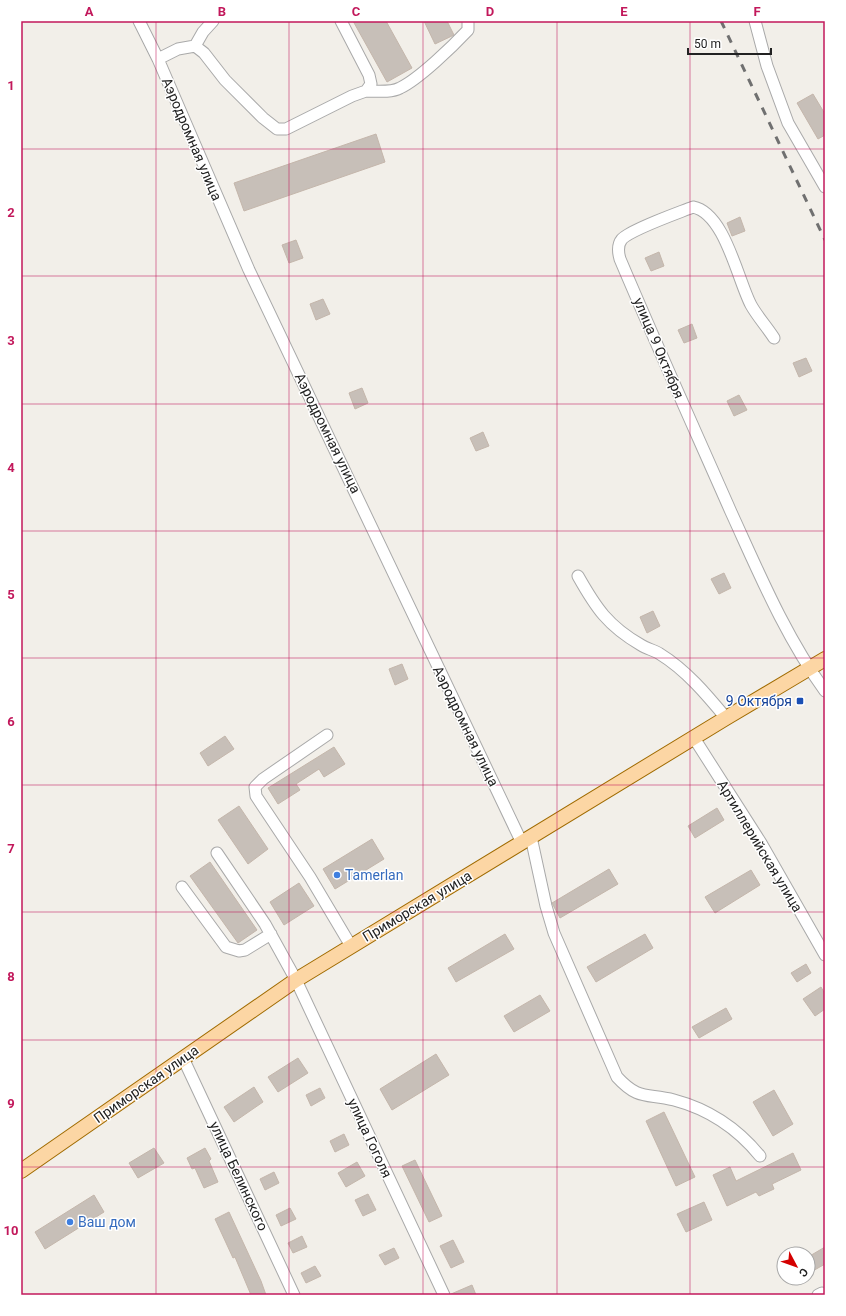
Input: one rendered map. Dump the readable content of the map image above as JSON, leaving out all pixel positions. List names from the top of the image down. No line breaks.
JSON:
{"streets":{"main road":["Приморская улица"],"lane":["Аэродромная улица","улица 9 Октября","Артиллерийская улица","улица Гоголя","улица Белинского"]},"crossings":[["Аэродромная улица","Приморская улица"],["улица 9 Октября","Приморская улица"],["Артиллерийская улица","Приморская улица"],["Приморская улица","улица Гоголя"],["Приморская улица","улица Белинского"]],"places":{"transit":["9 Октября"],"other":["Tamerlan","Ваш дом"]},"scale_bar":"50 m","north":"bottom right","grid":{"columns":["A","B","C","D","E","F"],"rows":["1","2","3","4","5","6","7","8","9","10"]}}
